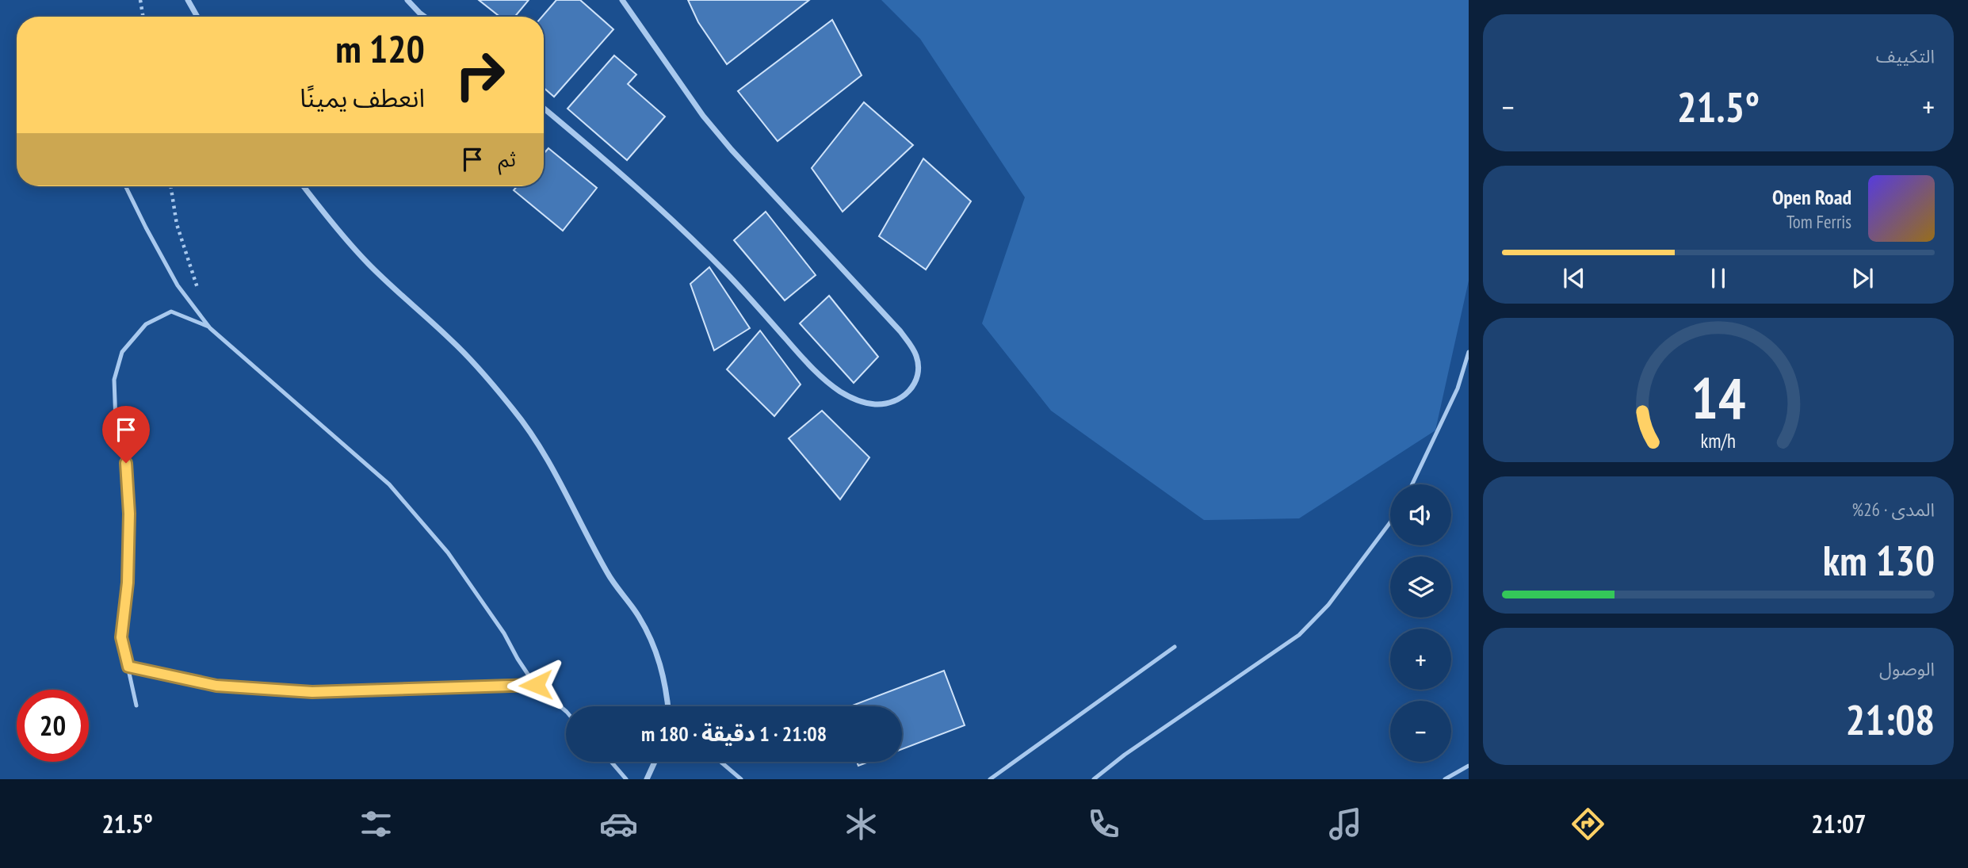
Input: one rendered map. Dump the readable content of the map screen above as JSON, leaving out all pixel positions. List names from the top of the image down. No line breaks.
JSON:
{"page":{"tile":["التكييف",["المدى · 26%","130 km"],["الوصول","21:08"]],"turn":["120 m","انعطف يمينًا"],"heat":["−","21.5°","+"],"then":"ثم","song":["Open Road","Tom Ferris"],"map_buttons":["+","−"],"limit":"20","trip":"21:08 · 1 دقيقة · 180 m","tabs":["21:07","21.5°"],"gauge":["14","km/h"]}}
